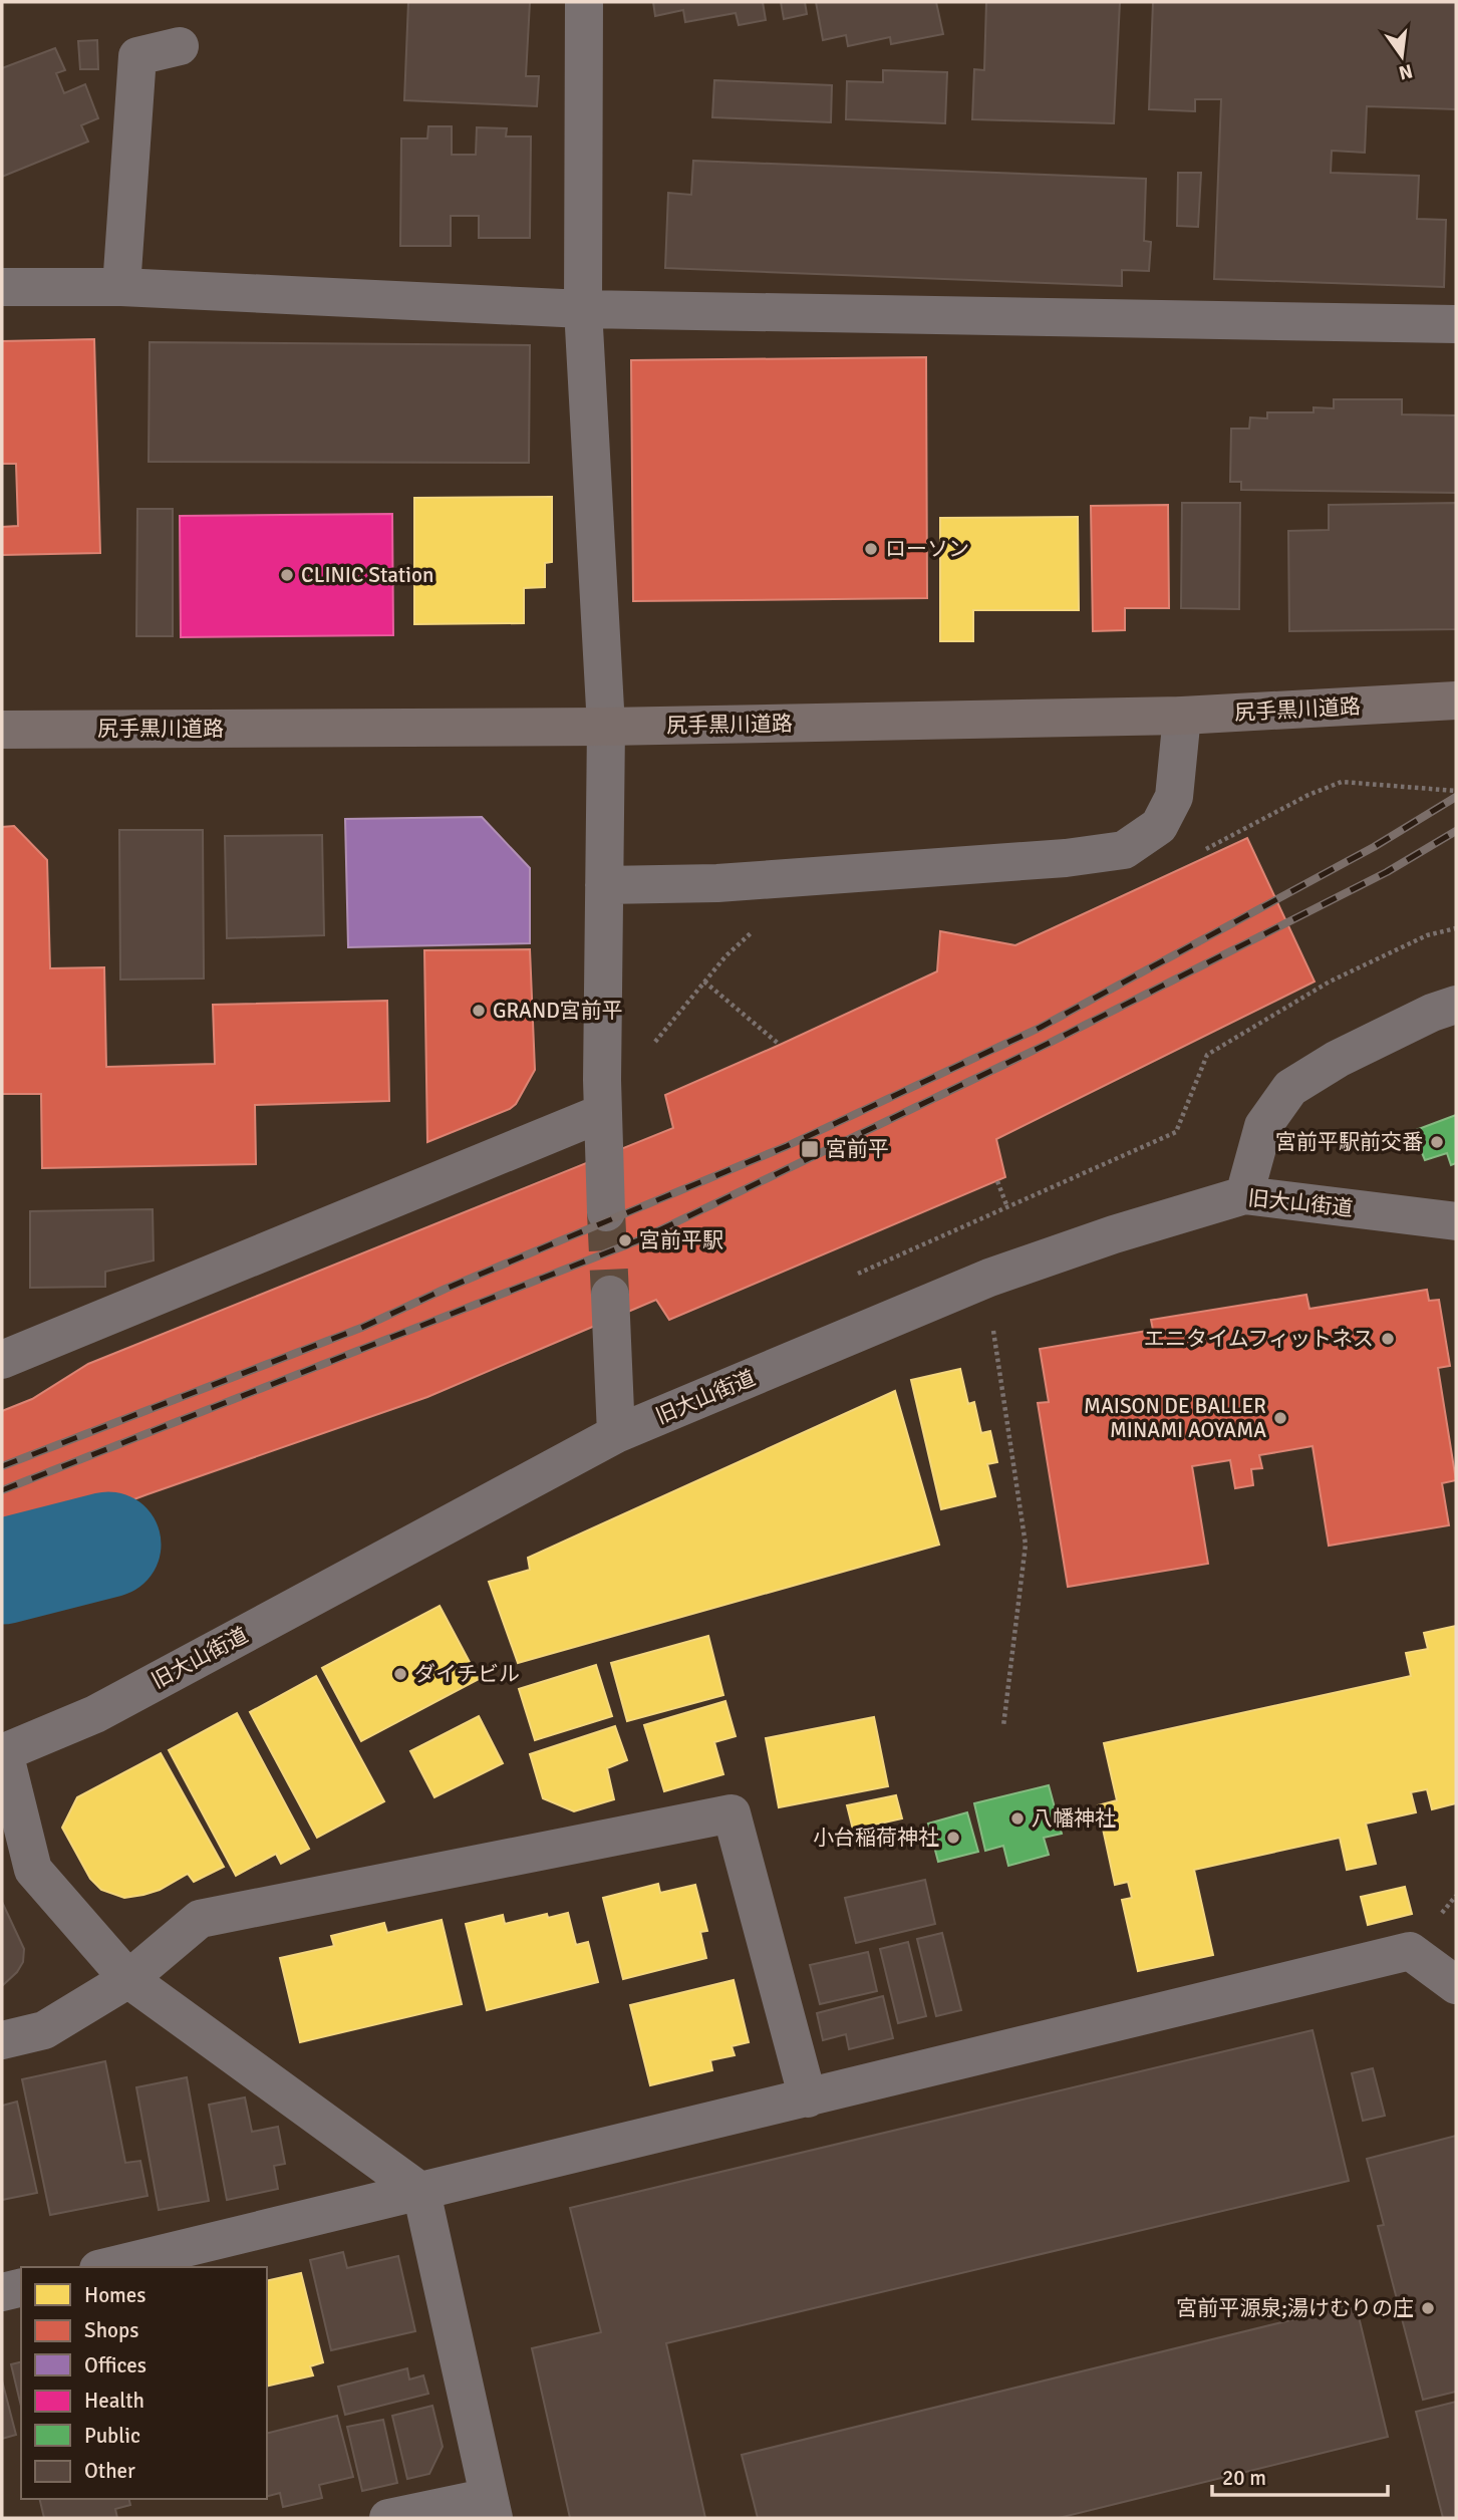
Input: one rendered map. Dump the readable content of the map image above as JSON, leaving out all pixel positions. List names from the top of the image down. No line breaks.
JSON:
{"streets":{"main road":["尻手黒川道路"],"street":["旧大山街道"]},"places":{"other":["ローソン","CLINIC Station","GRAND宮前平","宮前平駅前交番","宮前平駅","エニタイムフィットネス","MAISON DE BALLER MINAMI AOYAMA","ダイチビル","八幡神社","小台稲荷神社","宮前平源泉;湯けむりの庄"],"transit":["宮前平"]},"legend":["Homes","Shops","Offices","Health","Public","Other"],"scale_bar":"20 m","north":"bottom"}
